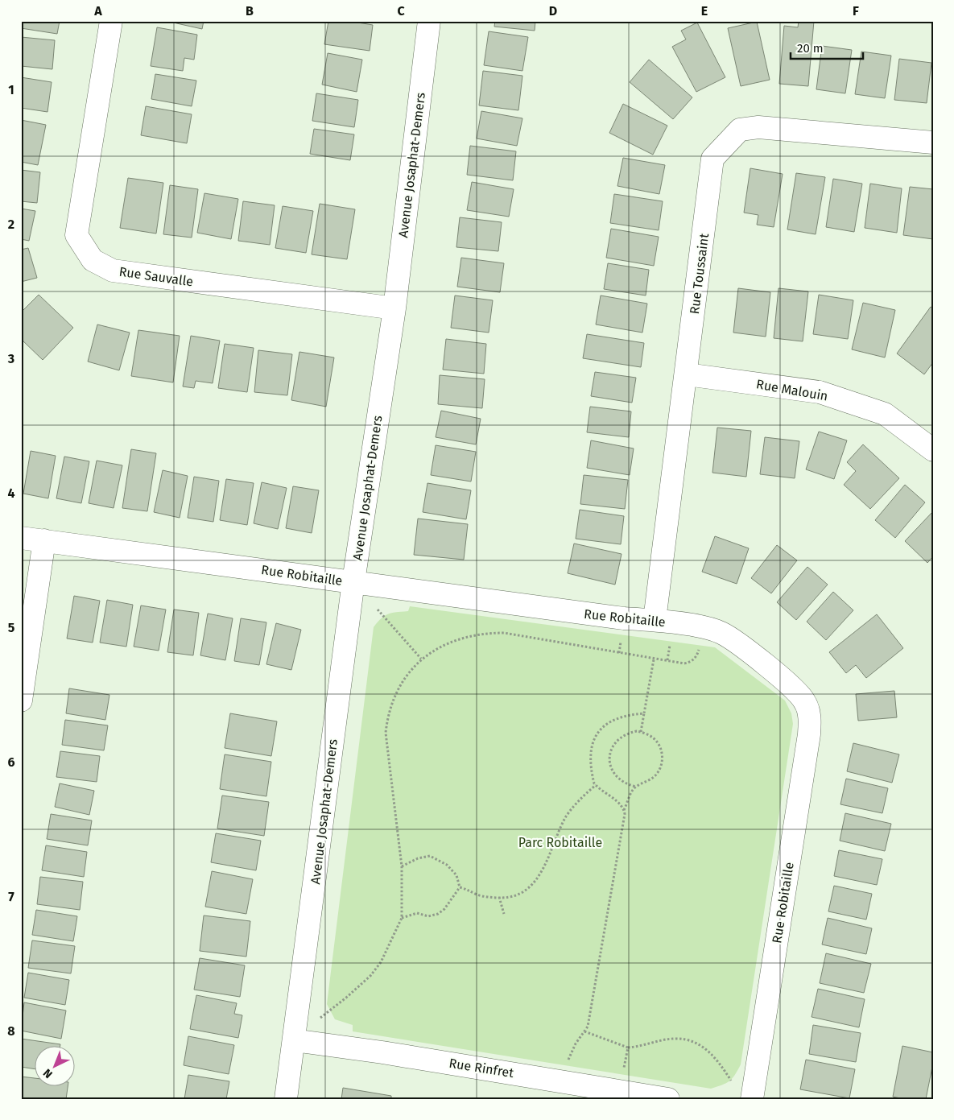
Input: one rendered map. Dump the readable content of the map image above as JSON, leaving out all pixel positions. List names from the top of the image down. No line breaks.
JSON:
{"streets":{"street":["Avenue Josaphat-Demers","Rue Toussaint","Rue Sauvalle","Rue Malouin","Rue Robitaille","Rue Rinfret"]},"crossings":[["Avenue Josaphat-Demers","Rue Sauvalle"],["Avenue Josaphat-Demers","Rue Robitaille"],["Avenue Josaphat-Demers","Rue Rinfret"],["Rue Toussaint","Rue Malouin"],["Rue Toussaint","Rue Robitaille"]],"parks":["Parc Robitaille"],"scale_bar":"20 m","north":"bottom left","grid":{"columns":["A","B","C","D","E","F"],"rows":["1","2","3","4","5","6","7","8"]}}
